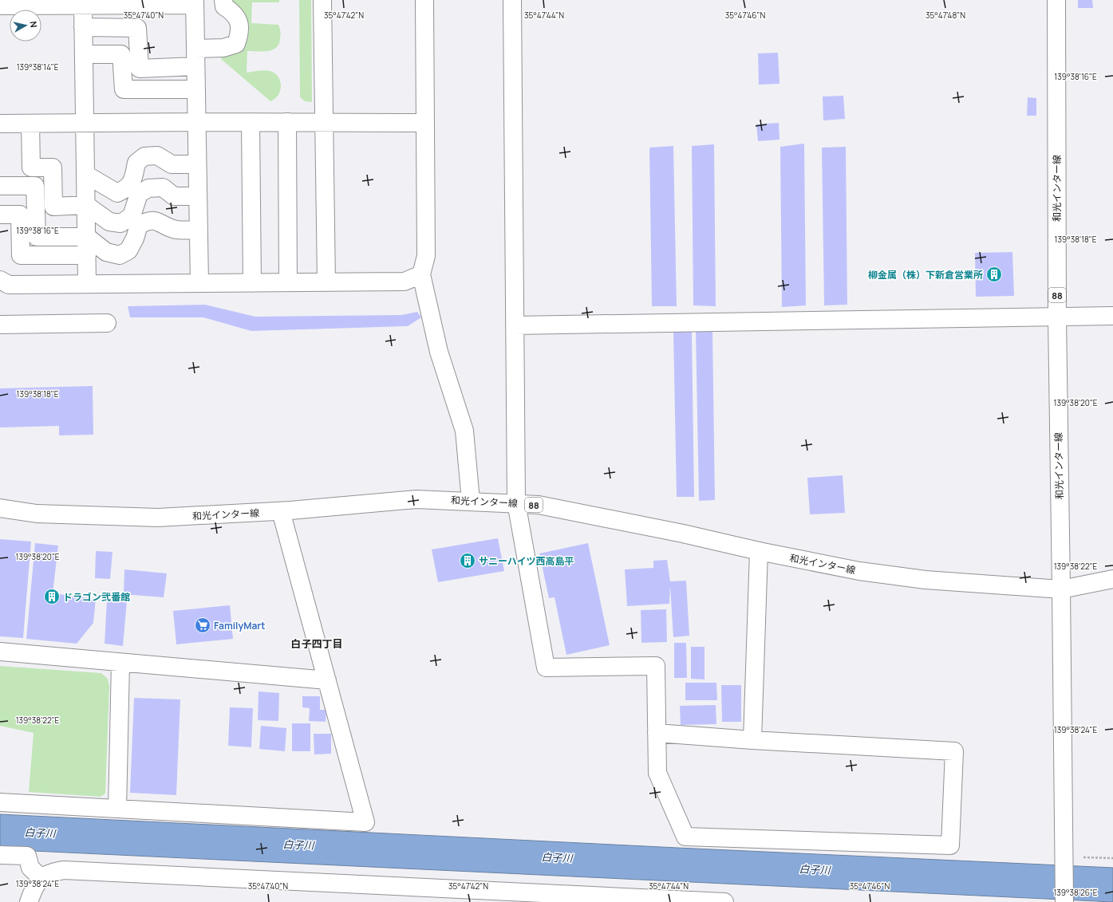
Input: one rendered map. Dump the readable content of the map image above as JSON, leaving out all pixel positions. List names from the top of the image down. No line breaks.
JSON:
{"streets":{"street":["和光インター線","88"]},"districts":["白子四丁目"],"water":["白子川"],"places":{"building":["柳金属（株）下新倉営業所","サニーハイツ西高島平","ドラゴン弐番館"],"supermarket":["FamilyMart"]},"north":"right","coordinates":["35°47'40\"N","35°47'42\"N","35°47'44\"N","35°47'46\"N","35°47'48\"N","139°38'14\"E","139°38'16\"E","139°38'18\"E","139°38'20\"E","139°38'22\"E","139°38'24\"E","139°38'26\"E"]}
